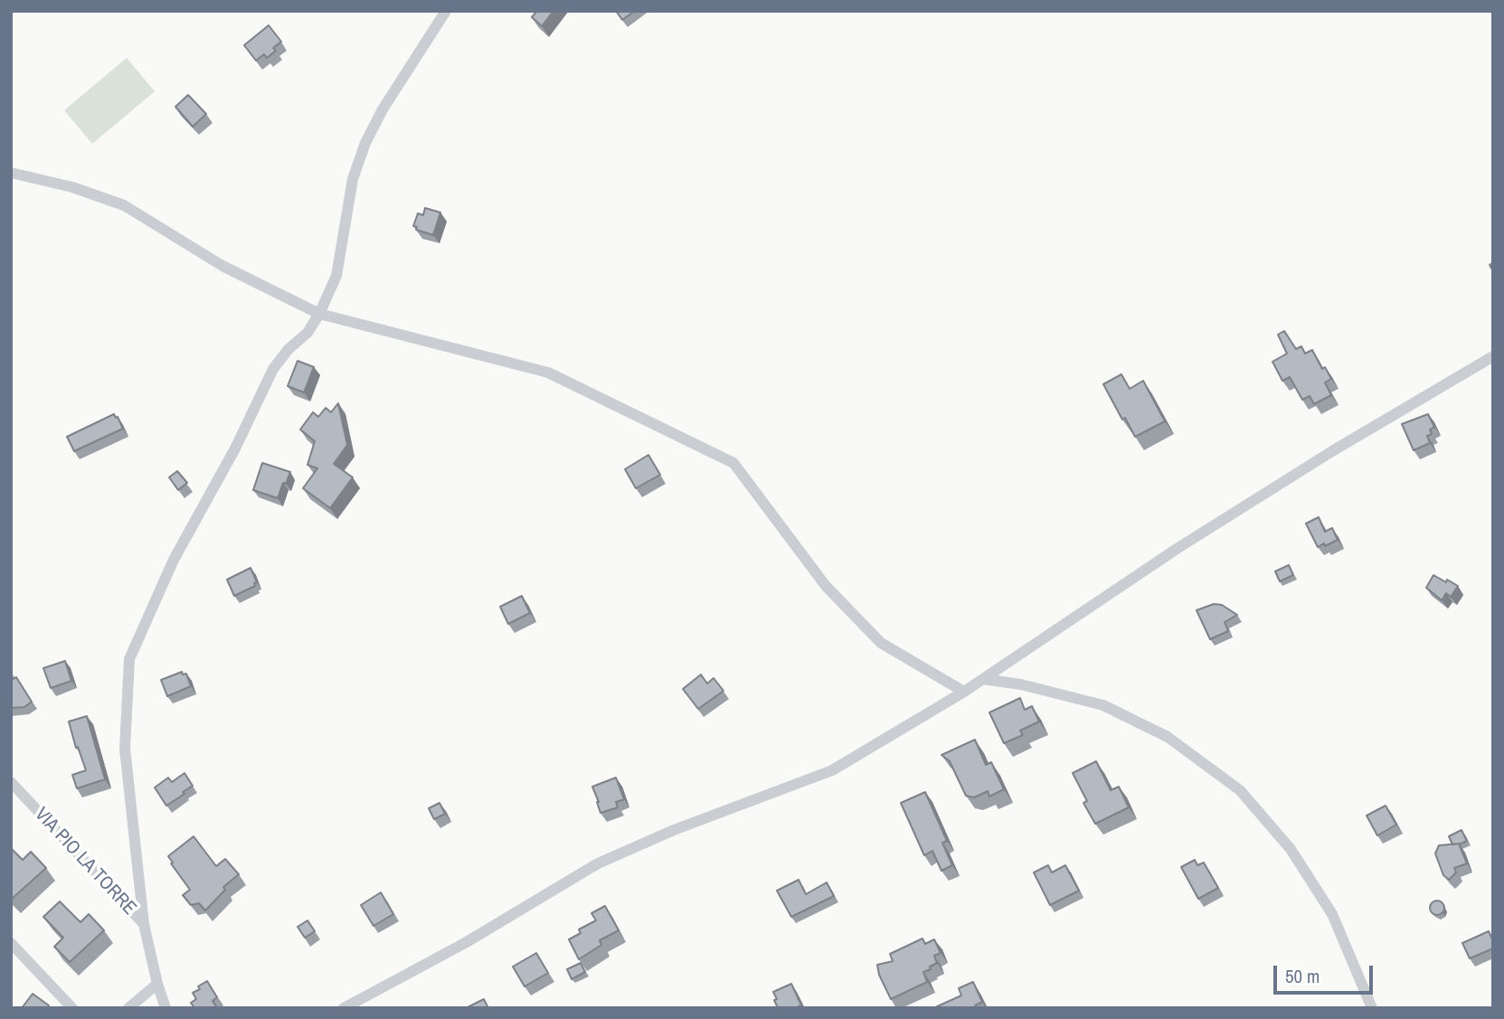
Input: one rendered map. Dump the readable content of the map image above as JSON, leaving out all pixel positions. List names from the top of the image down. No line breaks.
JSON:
{"streets":{"street":["VIA PIO LA TORRE"]},"scale_bar":"50 m"}
